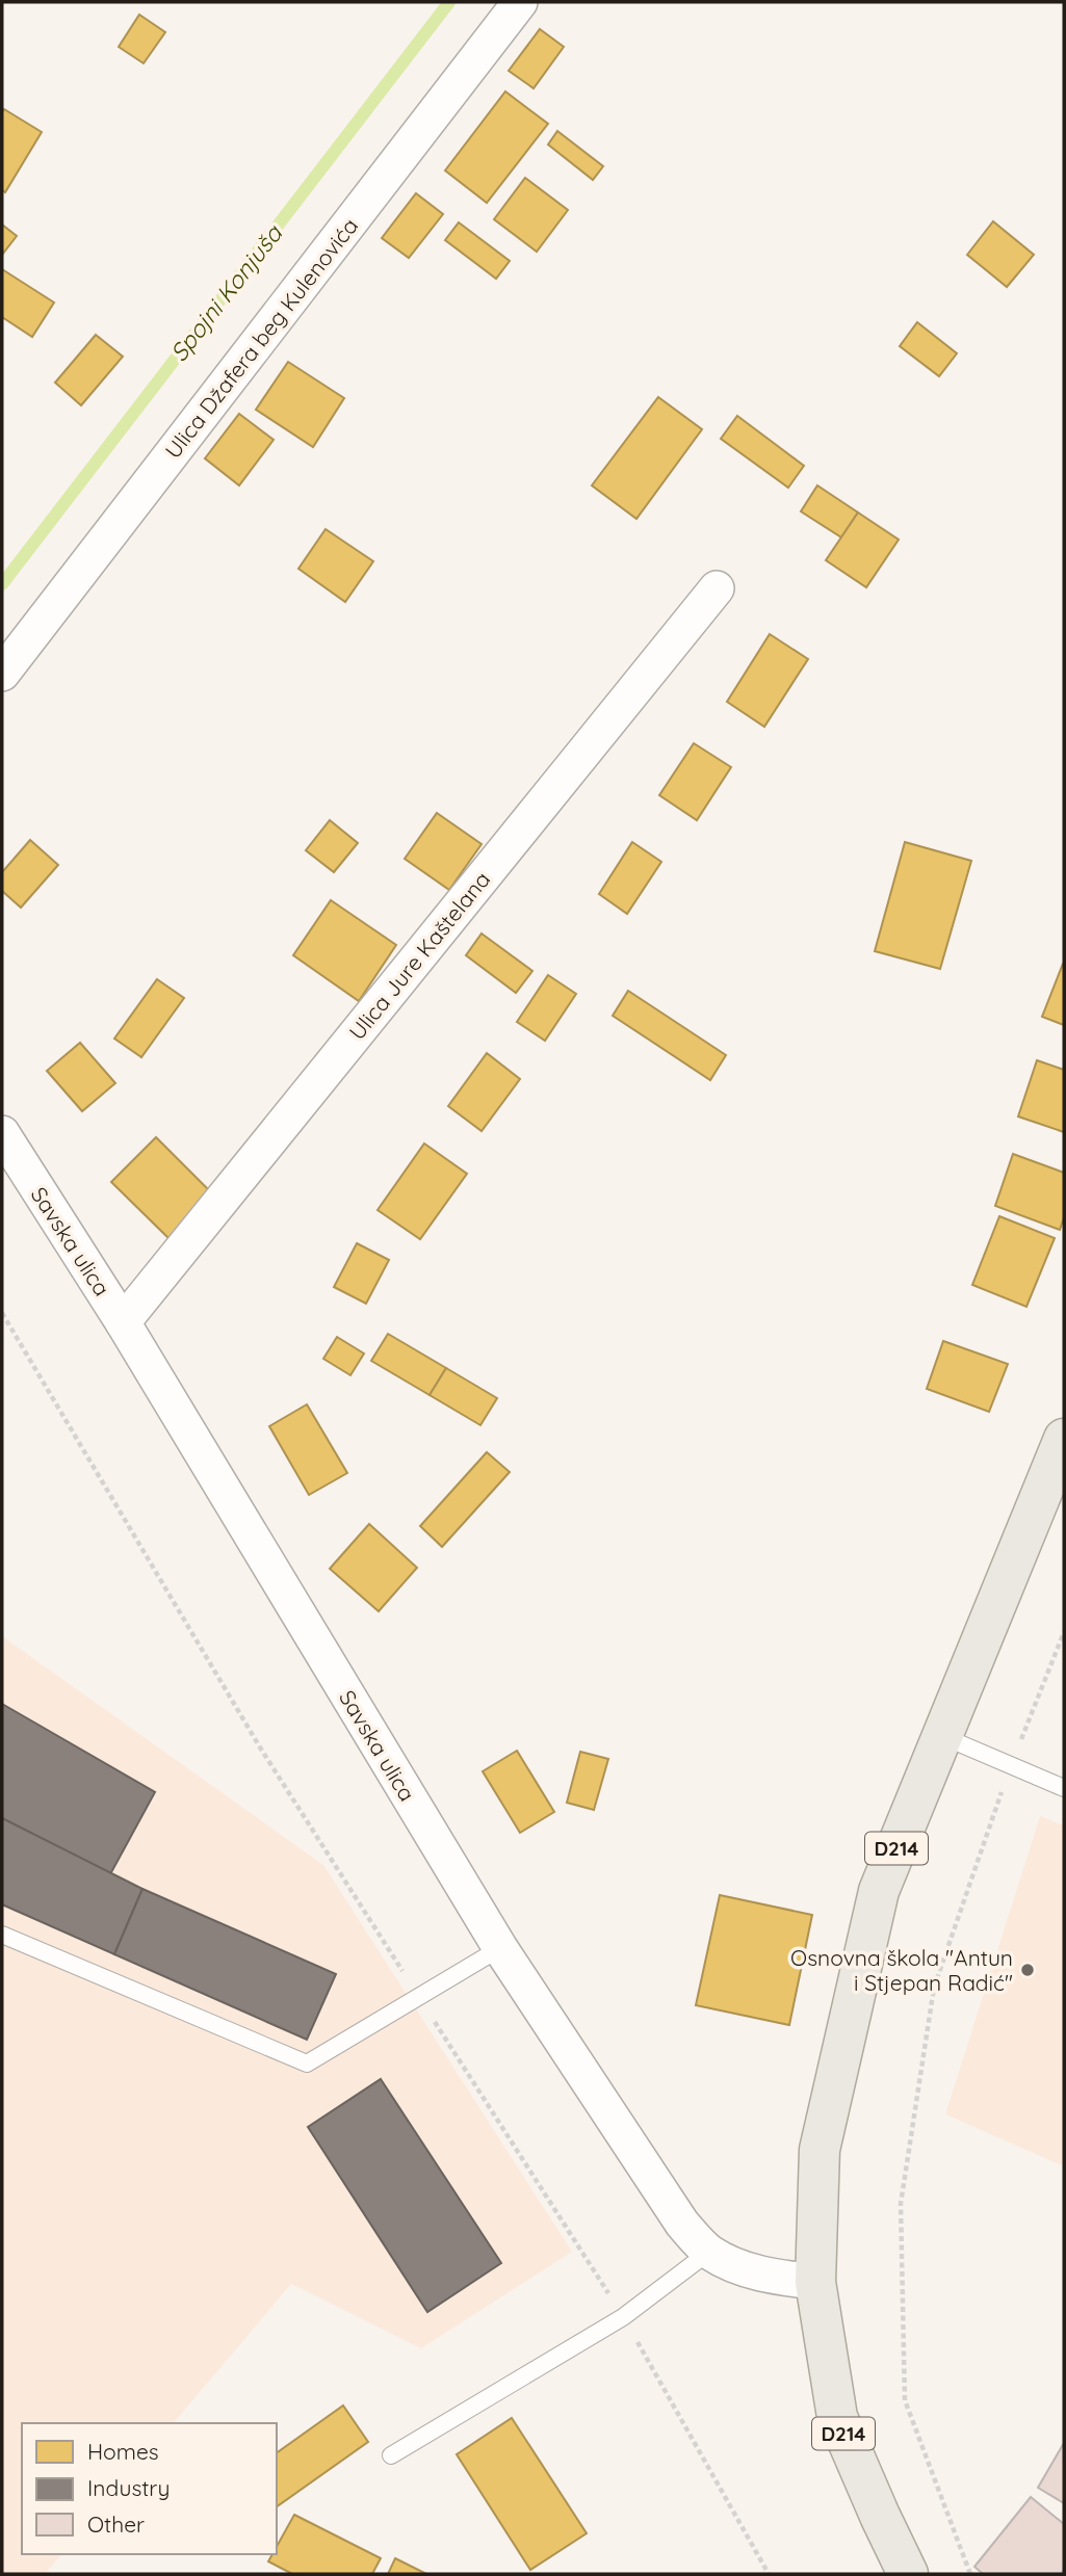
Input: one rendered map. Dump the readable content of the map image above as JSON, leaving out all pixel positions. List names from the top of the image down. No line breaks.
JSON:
{"streets":{"main road":["D214"],"street":["Ulica Džafera beg Kulenovića","Ulica Jure Kaštelana","Savska ulica"]},"crossings":[["Ulica Jure Kaštelana","Savska ulica"],["Savska ulica","D214"]],"water":["Spojni Konjuša"],"places":["Osnovna škola \"Antun i Stjepan Radić\""],"legend":["Homes","Industry","Other"]}
